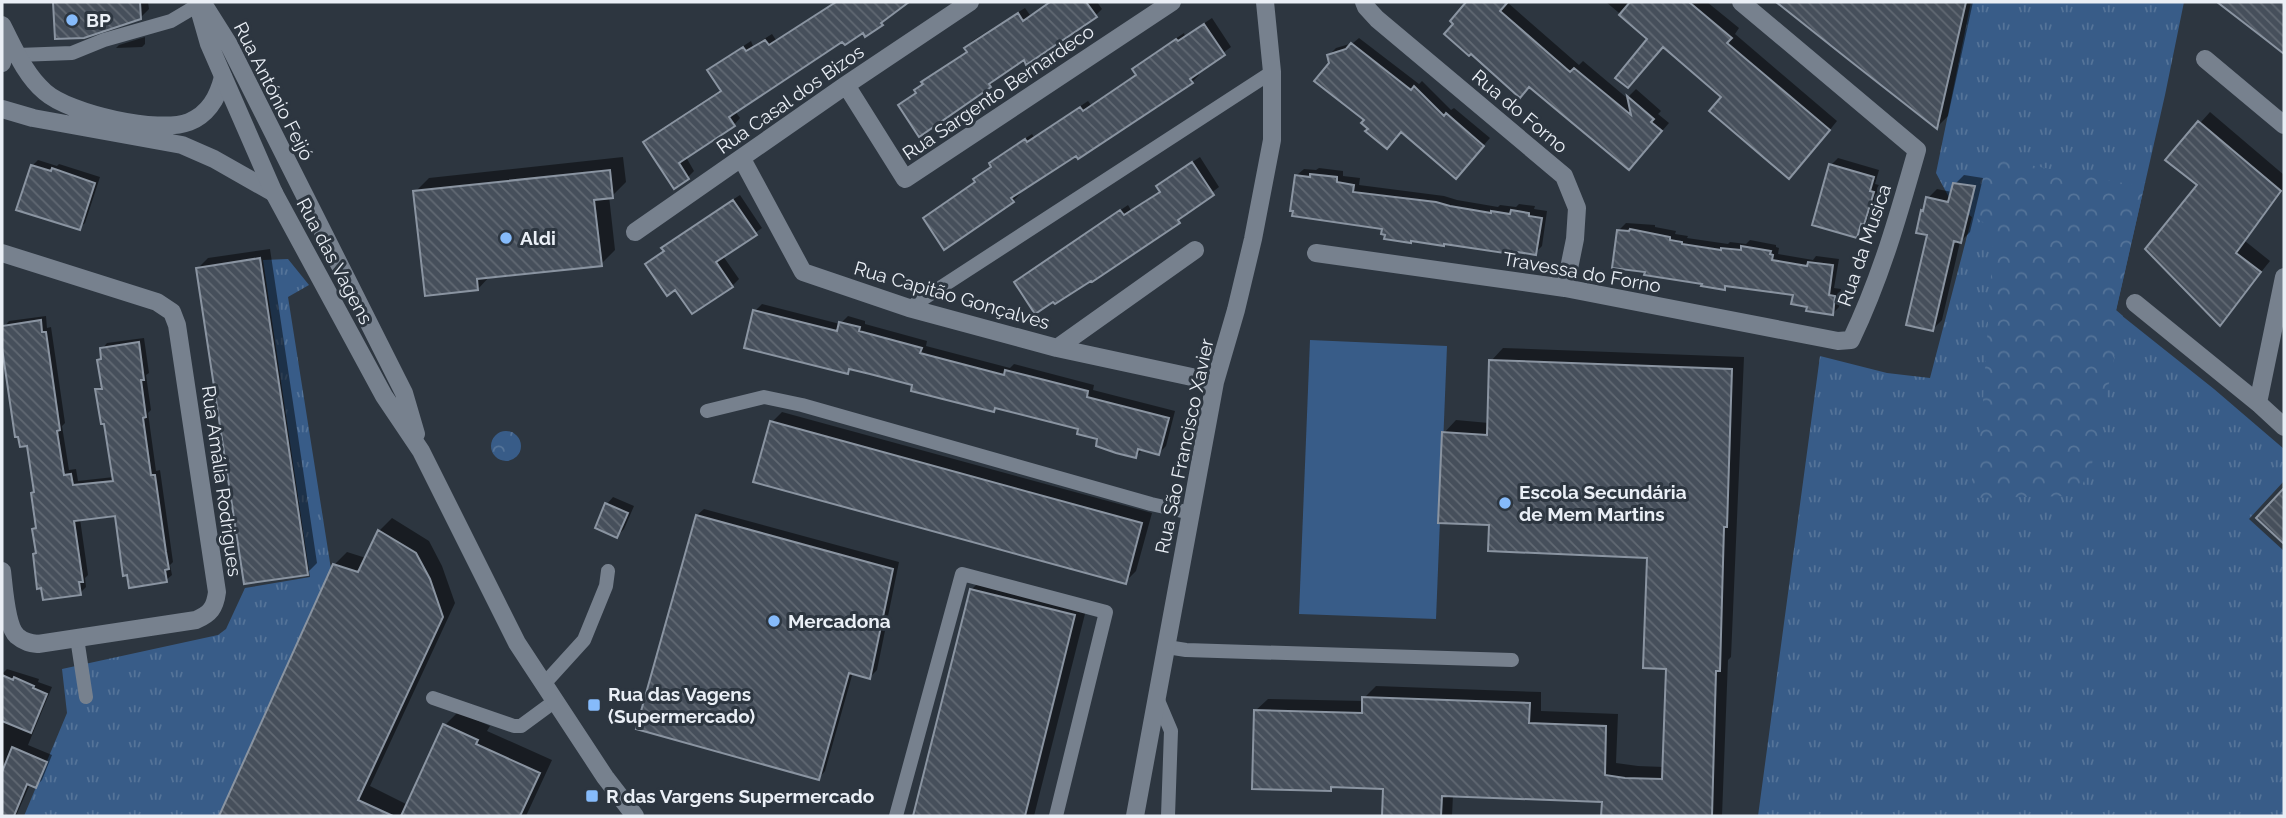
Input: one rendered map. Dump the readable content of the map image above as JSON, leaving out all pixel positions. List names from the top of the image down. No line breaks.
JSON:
{"streets":{"street":["Rua António Feijó","Rua Sargento Bernardeco","Rua Casal dos Bizos","Rua do Forno","Rua da Musica","Rua das Vagens","Travessa do Forno","Rua Capitão Gonçalves","Rua São Francisco Xavier","Rua Amália Rodrigues"]},"crossings":[["Rua António Feijó","Rua das Vagens"],["Rua Sargento Bernardeco","Rua Casal dos Bizos"],["Rua Casal dos Bizos","Rua Capitão Gonçalves"],["Rua do Forno","Travessa do Forno"],["Rua da Musica","Travessa do Forno"],["Rua Capitão Gonçalves","Rua São Francisco Xavier"]],"places":{"other":["BP","Aldi","Escola Secundária de Mem Martins","Mercadona"],"transit":["Rua das Vagens (Supermercado)","R das Vargens Supermercado"]}}
